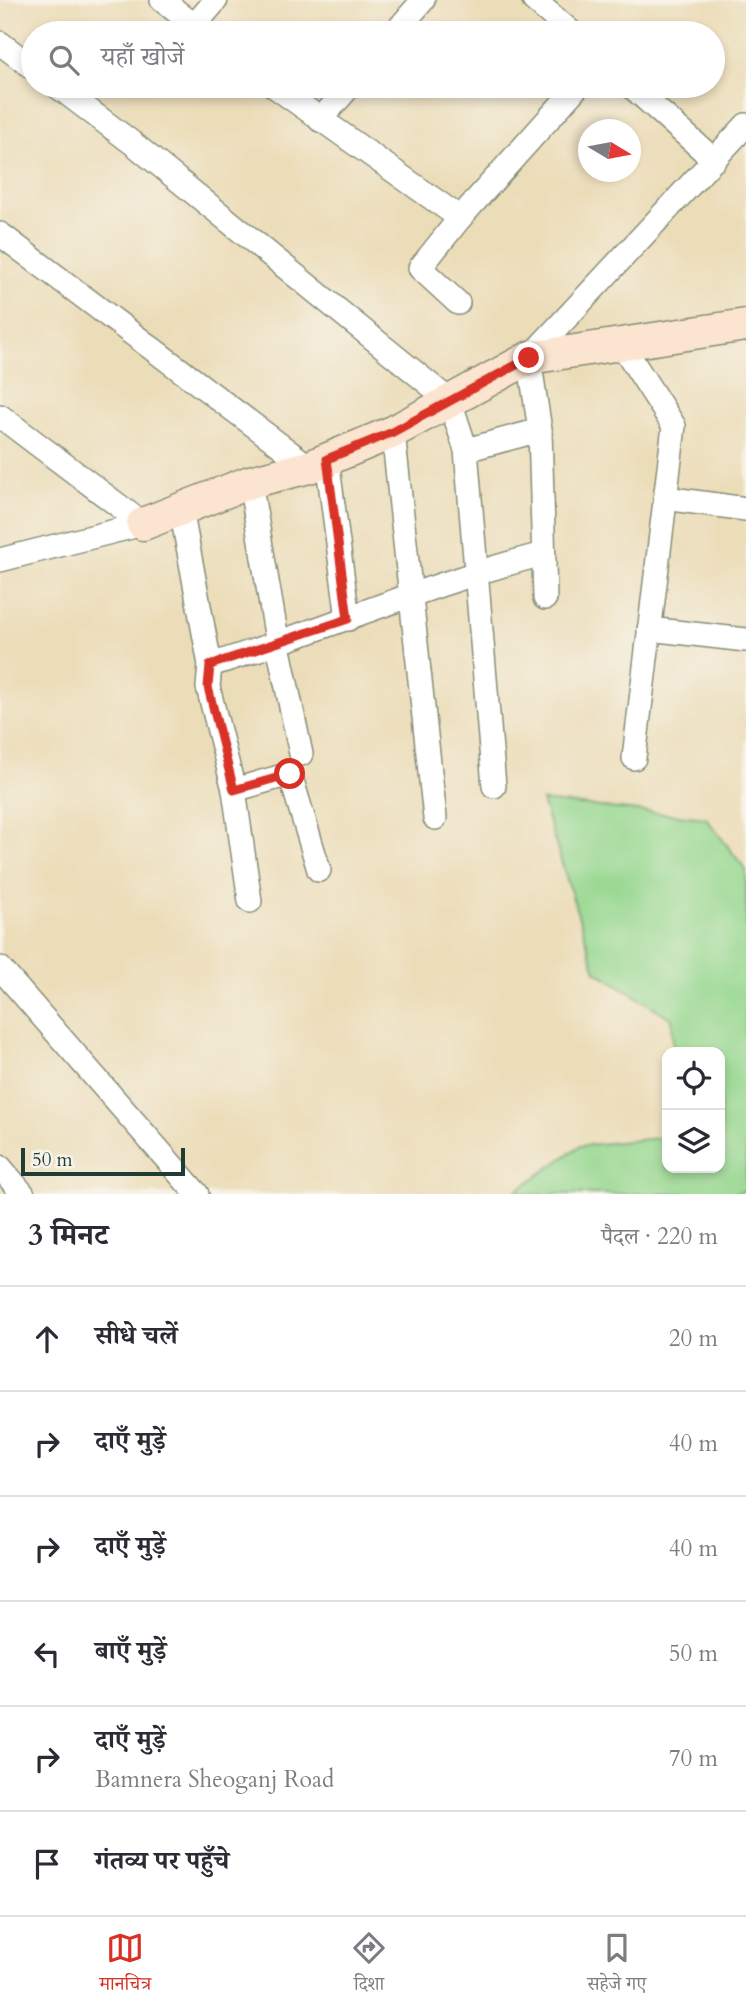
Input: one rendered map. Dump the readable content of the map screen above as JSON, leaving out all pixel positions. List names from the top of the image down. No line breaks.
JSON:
{"scale_bar":"50 m","north":"right","page":{"search":"यहाँ खोजें","scale":"50 m","heading":["3 मिनट","पैदल · 220 m"],"list":[["सीधे चलें","20 m"],["दाएँ मुड़ें","40 m"],["दाएँ मुड़ें","40 m"],["बाएँ मुड़ें","50 m"],["दाएँ मुड़ें","Bamnera Sheoganj Road","70 m"],"गंतव्य पर पहुँचे"],"nav":["मानचित्र","दिशा","सहेजे गए"]}}
